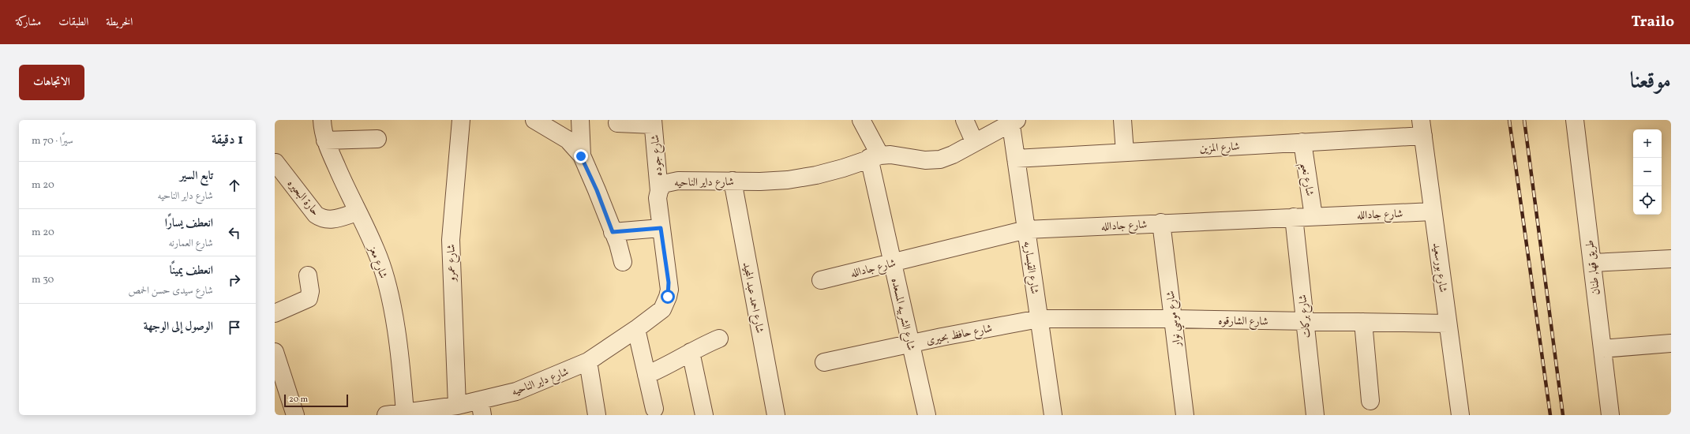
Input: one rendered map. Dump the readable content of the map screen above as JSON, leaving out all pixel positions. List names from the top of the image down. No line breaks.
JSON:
{"streets":{"street":["شارع المزين","شارع جوده","شارع نعيم","شارع داير الناحيه","حارة البحيره","شارع جادالله","شارع معز","شارع عمرو","شارع القيساريه","شارع بورسعيد","طريق قها, طنان","شارع احمد عبد المجيد","شارع الشربيه المسعده","شارع بركات","شارع موسي نوار","شارع الشارقوه","شارع حافظ بحيرى"]},"crossings":[["شارع المزين","شارع نعيم"],["شارع المزين","شارع القيساريه"],["شارع المزين","شارع بورسعيد"],["شارع جوده","شارع داير الناحيه"],["شارع نعيم","شارع جادالله"],["شارع داير الناحيه","شارع معز"],["شارع داير الناحيه","شارع عمرو"],["شارع داير الناحيه","شارع القيساريه"],["شارع داير الناحيه","شارع احمد عبد المجيد"],["شارع داير الناحيه","شارع الشربيه المسعده"],["حارة البحيره","شارع معز"],["شارع جادالله","شارع القيساريه"],["شارع جادالله","شارع بورسعيد"],["شارع جادالله","شارع الشربيه المسعده"],["شارع جادالله","شارع بركات"],["شارع جادالله","شارع موسي نوار"],["شارع القيساريه","شارع الشارقوه"],["شارع القيساريه","شارع حافظ بحيرى"],["شارع بورسعيد","شارع الشارقوه"],["شارع الشربيه المسعده","شارع حافظ بحيرى"],["شارع بركات","شارع الشارقوه"],["شارع موسي نوار","شارع الشارقوه"],["شارع الشارقوه","شارع حافظ بحيرى"]],"scale_bar":"20 m","page":{"header":"Trailo","nav":["الخريطة","الطبقات","مشاركة"],"title":"موقعنا","buttons":"الاتجاهات","heading":["1 دقيقة","سيرًا · 70 m"],"map_buttons":["+","−"],"list":[["تابع السير","شارع داير الناحيه","20 m"],["انعطف يسارًا","شارع العمارنه","20 m"],["انعطف يمينًا","شارع سيدى حسن الحمص","30 m"],"الوصول إلى الوجهة"],"scale":"20 m"}}
